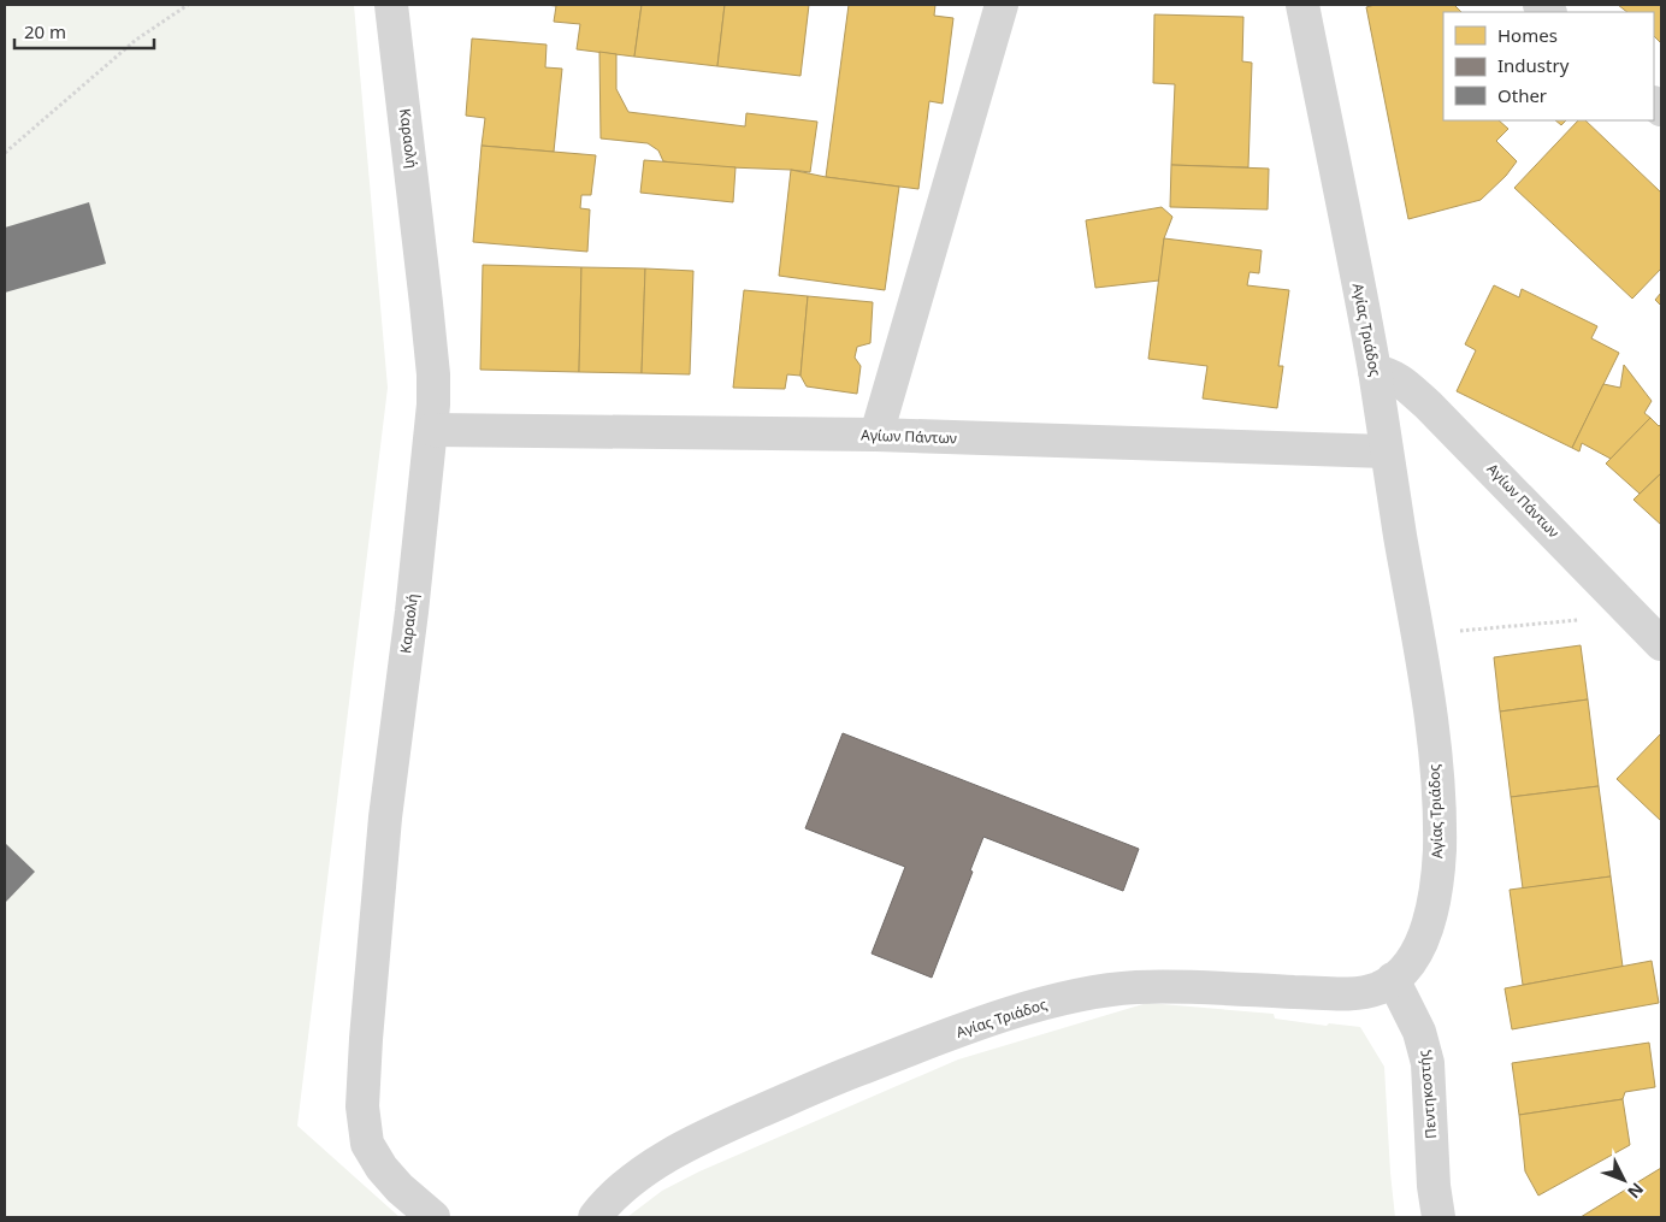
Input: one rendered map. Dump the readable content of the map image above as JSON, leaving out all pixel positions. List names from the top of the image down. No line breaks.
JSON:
{"streets":{"street":["Καραολή","Αγίας Τριάδος","Αγίων Πάντων","Πεντηκοστής"]},"crossings":[["Καραολή","Αγίων Πάντων"],["Αγίας Τριάδος","Αγίων Πάντων"],["Αγίας Τριάδος","Πεντηκοστής"]],"legend":["Homes","Industry","Other"],"scale_bar":"20 m","north":"bottom right"}
